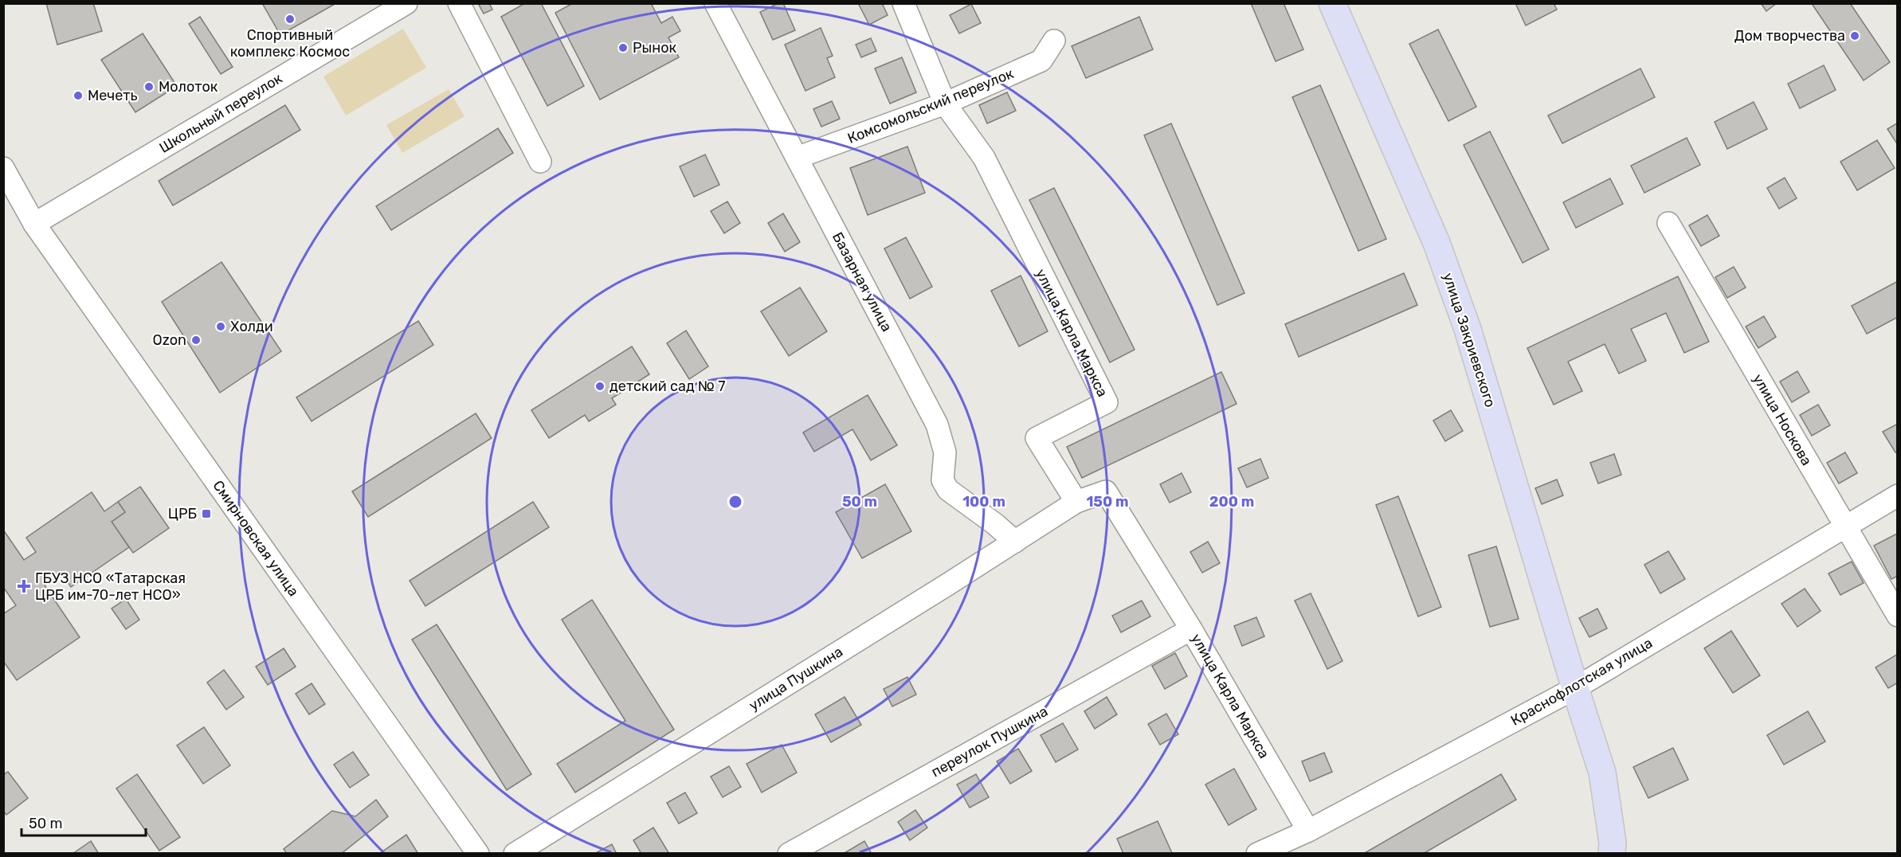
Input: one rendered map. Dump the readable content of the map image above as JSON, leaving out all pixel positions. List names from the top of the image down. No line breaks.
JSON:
{"streets":{"main road":["улица Закриевского"],"street":["Комсомольский переулок","Школьный переулок","Базарная улица","улица Карла Маркса","улица Носкова","Смирновская улица","улица Пушкина","Краснофлотская улица","переулок Пушкина"]},"crossings":[["Комсомольский переулок","Базарная улица"],["Комсомольский переулок","улица Карла Маркса"],["Школьный переулок","Смирновская улица"],["Базарная улица","улица Пушкина"],["улица Карла Маркса","улица Пушкина"],["улица Карла Маркса","Краснофлотская улица"],["улица Карла Маркса","переулок Пушкина"],["улица Закриевского","Краснофлотская улица"],["улица Носкова","Краснофлотская улица"]],"places":{"other":["Спортивный комплекс Космос","Дом творчества","Рынок","Молоток","Мечеть","Холди","Ozon","детский сад № 7"],"transit":["ЦРБ"],"health":["ГБУЗ НСО «Татарская ЦРБ им-70-лет НСО»"]},"scale_bar":"50 m","rings":["50 m","100 m","150 m","200 m"]}
